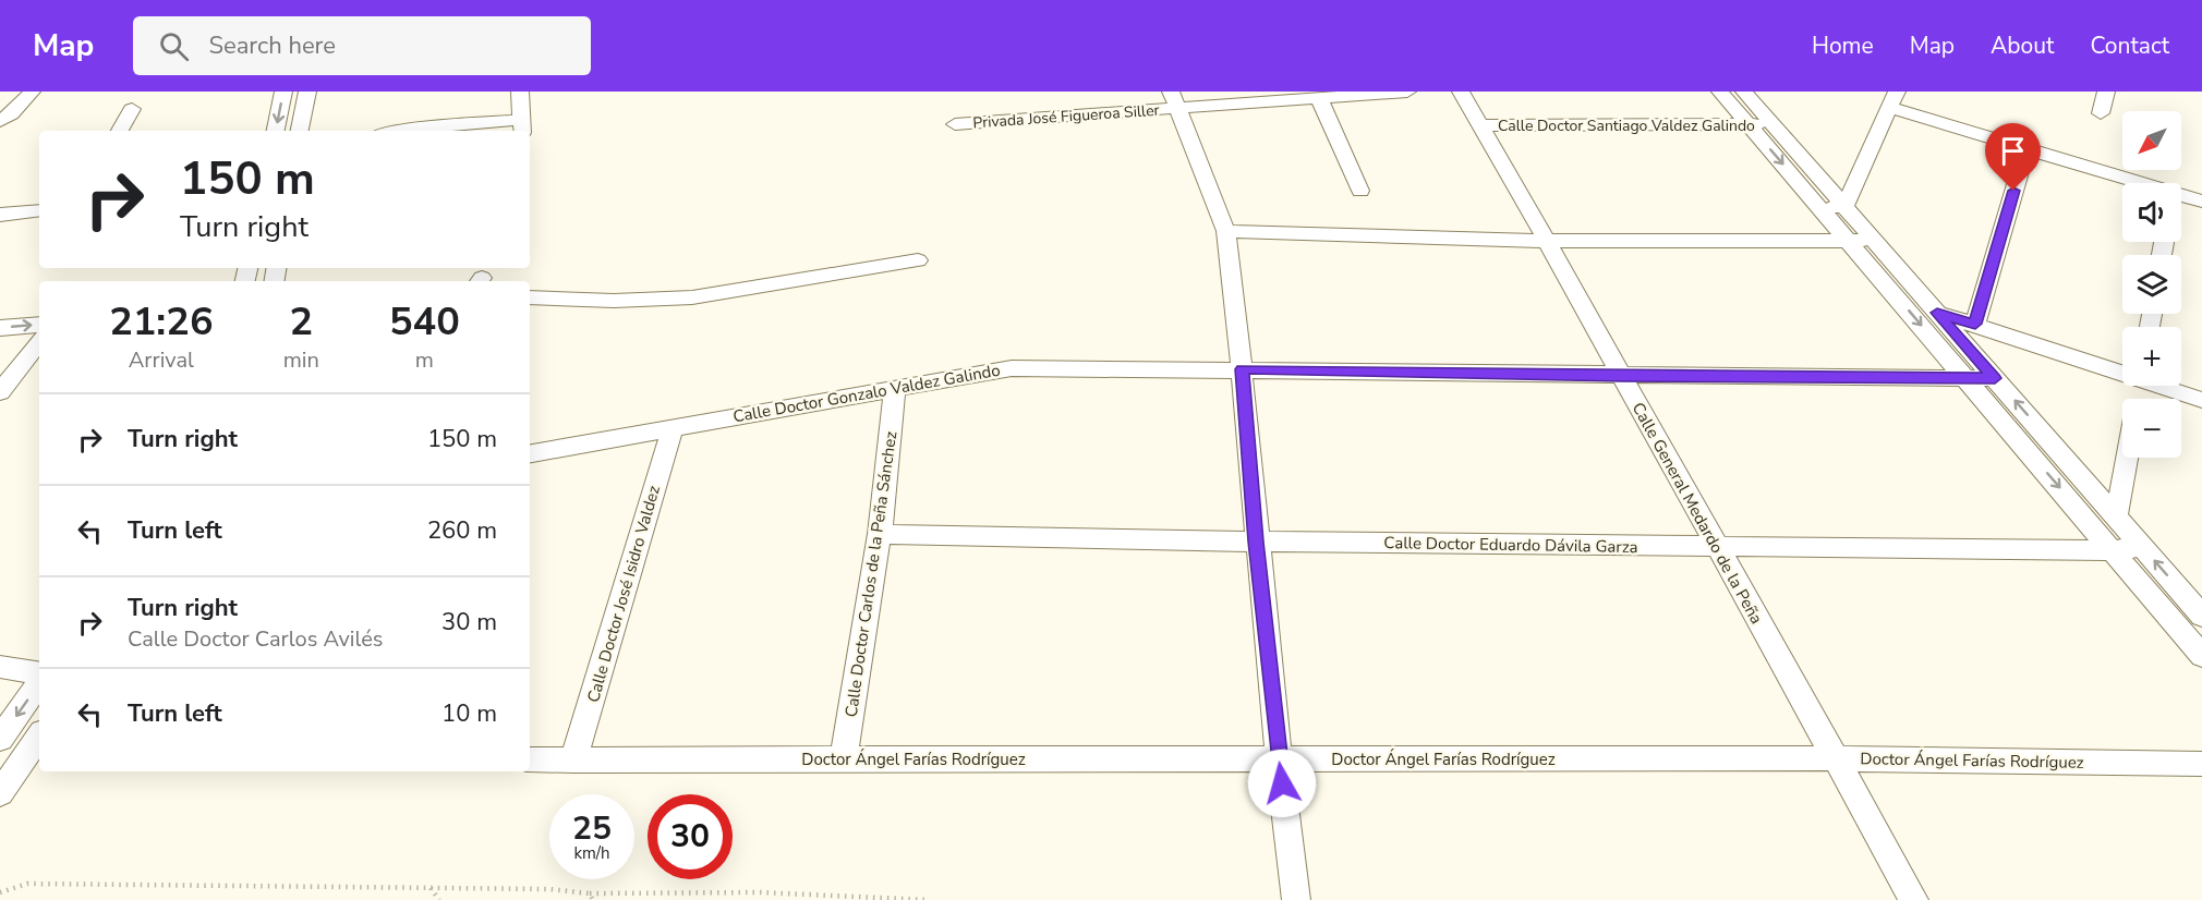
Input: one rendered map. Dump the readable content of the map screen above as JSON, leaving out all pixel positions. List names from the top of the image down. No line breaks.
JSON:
{"streets":{"street":["Privada José Figueroa Siller","Calle Doctor Santiago Valdez Galindo","Calle Doctor Gonzalo Valdez Galindo","Calle General Medardo de la Peña","Calle Doctor Eduardo Dávila Garza","Calle Doctor Carlos de la Peña Sánchez","Calle Doctor José Isidro Valdez","Doctor Ángel Farías Rodríguez"]},"crossings":[["Calle Doctor Santiago Valdez Galindo","Calle General Medardo de la Peña"],["Calle Doctor Gonzalo Valdez Galindo","Calle General Medardo de la Peña"],["Calle Doctor Gonzalo Valdez Galindo","Calle Doctor Carlos de la Peña Sánchez"],["Calle Doctor Gonzalo Valdez Galindo","Calle Doctor José Isidro Valdez"],["Calle General Medardo de la Peña","Calle Doctor Eduardo Dávila Garza"],["Calle General Medardo de la Peña","Doctor Ángel Farías Rodríguez"],["Calle Doctor Eduardo Dávila Garza","Calle Doctor Carlos de la Peña Sánchez"],["Calle Doctor Carlos de la Peña Sánchez","Doctor Ángel Farías Rodríguez"],["Calle Doctor José Isidro Valdez","Doctor Ángel Farías Rodríguez"]],"north":"bottom left","page":{"header":"Map","search":"Search here","nav":["Home","Map","About","Contact"],"map_buttons":["+","−"],"turn":["150 m","Turn right"],"eta":["21:26","Arrival","2","min","540","m"],"list":[{"name":"Turn right","value":"150 m"},{"name":"Turn left","value":"260 m"},{"name":"Turn right","note":"Calle Doctor Carlos Avilés","value":"30 m"},{"name":"Turn left","value":"10 m"}],"speed":"25 km/h","limit":"30"}}
